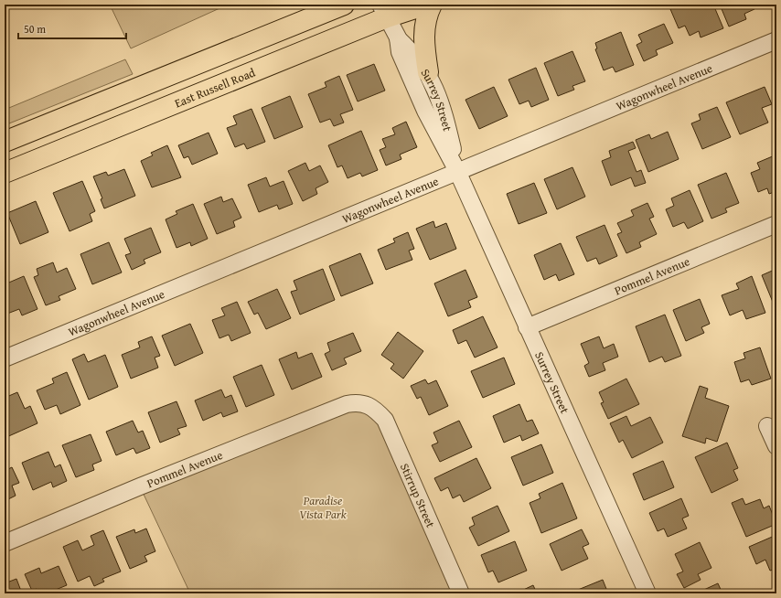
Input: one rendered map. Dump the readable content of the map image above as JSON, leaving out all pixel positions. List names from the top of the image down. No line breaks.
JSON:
{"streets":{"main road":["East Russell Road"],"street":["Wagonwheel Avenue","Surrey Street","Pommel Avenue","Stirrup Street"]},"crossings":[["Wagonwheel Avenue","Surrey Street"],["East Russell Road","Surrey Street"],["Surrey Street","Pommel Avenue"],["Pommel Avenue","Stirrup Street"]],"parks":["Paradise Vista Park"],"scale_bar":"50 m"}
